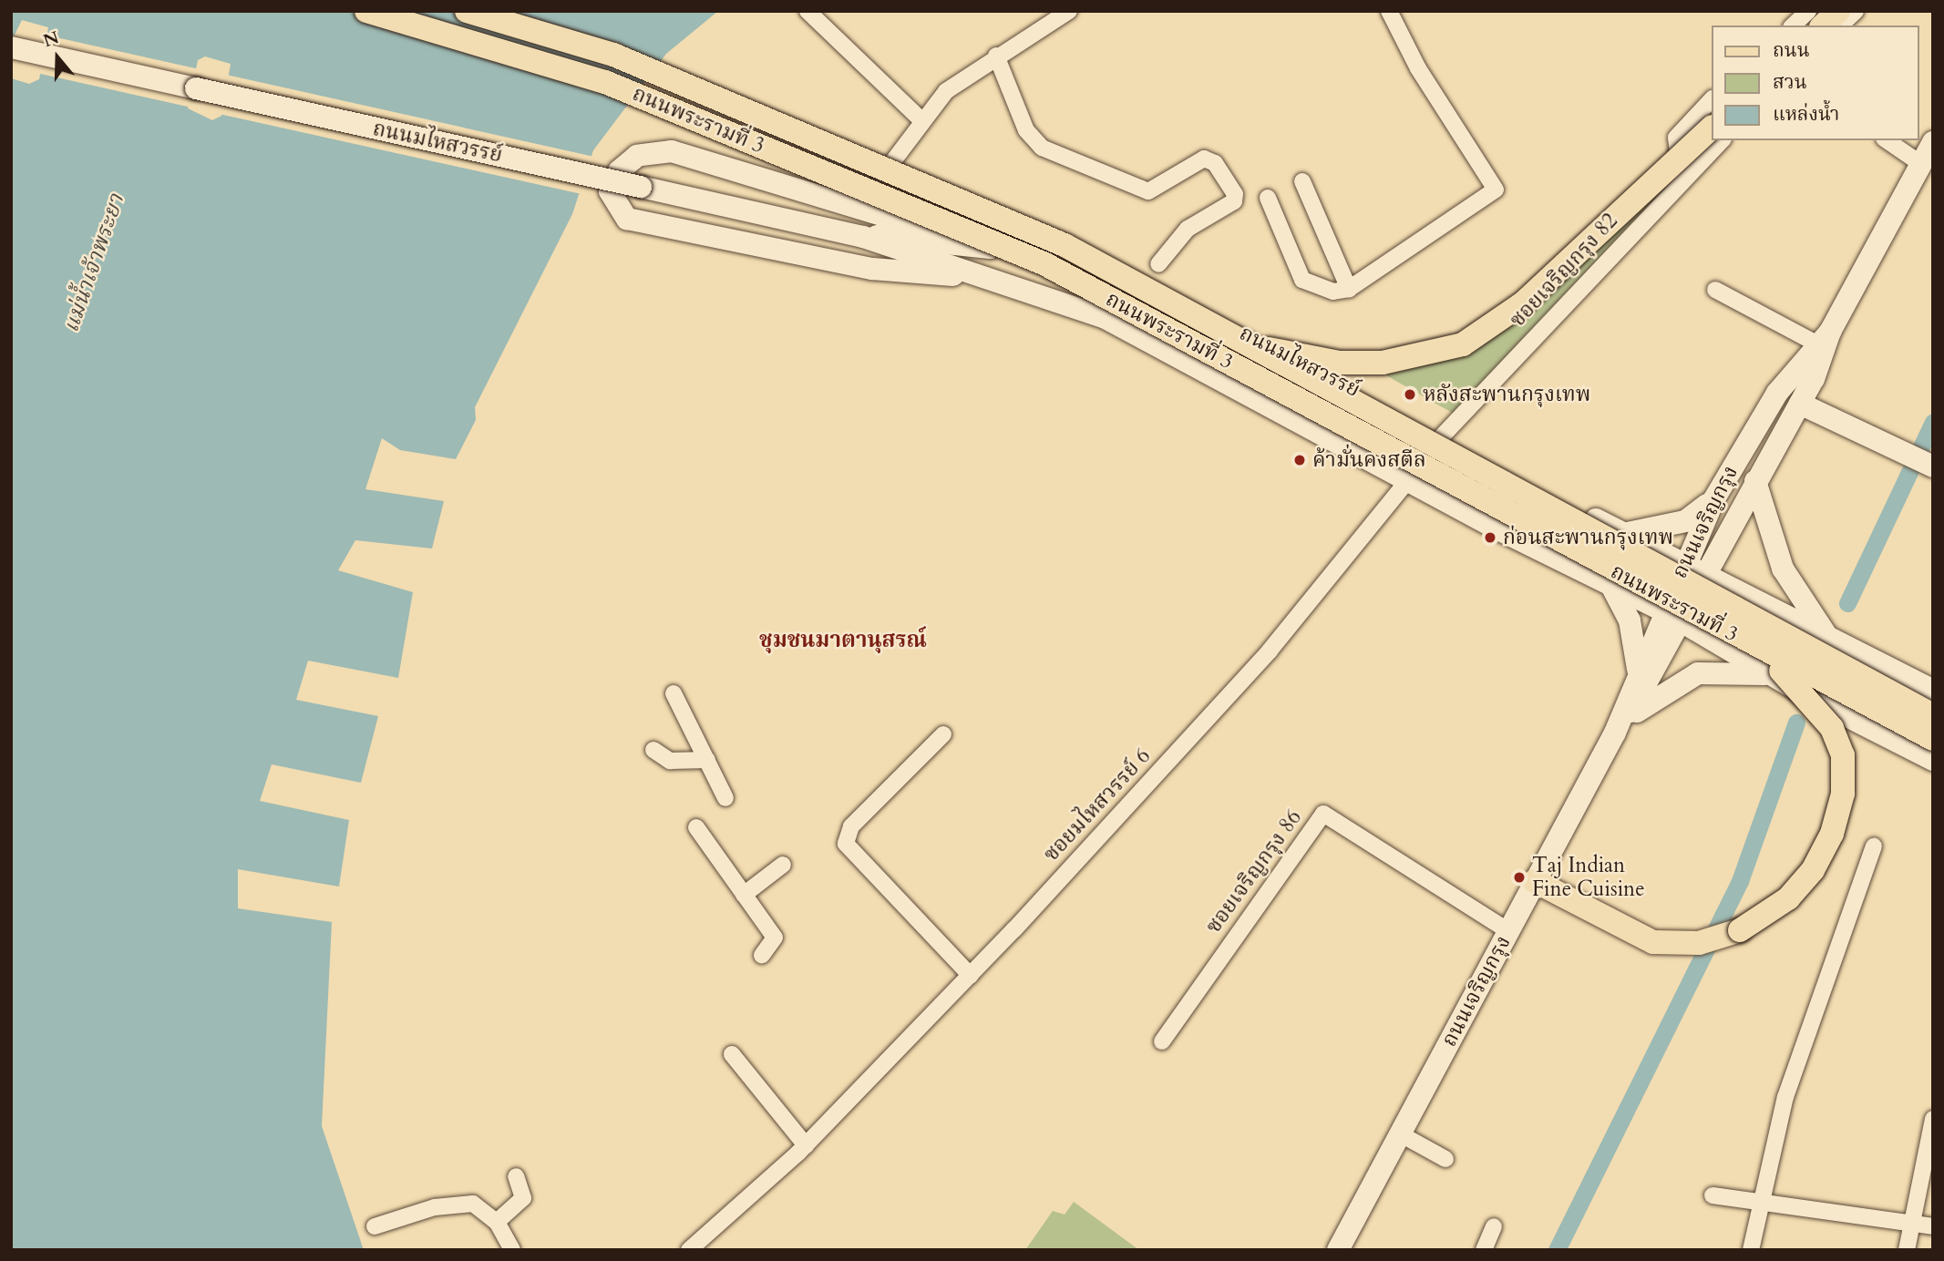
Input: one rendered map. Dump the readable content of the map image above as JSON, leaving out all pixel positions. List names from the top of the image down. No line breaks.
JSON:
{"streets":{"main road":["ถนนพระรามที่ 3","ถนนมไหสวรรย์","ถนนเจริญกรุง"],"street":["ซอยเจริญกรุง 82","ซอยมไหสวรรย์ 6","ซอยเจริญกรุง 86"]},"crossings":[["ถนนพระรามที่ 3","ถนนมไหสวรรย์"],["ถนนพระรามที่ 3","ถนนเจริญกรุง"],["ถนนมไหสวรรย์","ซอยเจริญกรุง 82"],["ถนนมไหสวรรย์","ถนนเจริญกรุง"],["ถนนมไหสวรรย์","ซอยมไหสวรรย์ 6"],["ถนนเจริญกรุง","ซอยเจริญกรุง 86"]],"districts":["ชุมชนมาตานุสรณ์"],"water":["แม่น้ำเจ้าพระยา"],"places":["หลังสะพานกรุงเทพ","ค้ามั่นคงสตีล","ก่อนสะพานกรุงเทพ","Taj Indian Fine Cuisine"],"legend":["ถนน","สวน","แหล่งน้ำ"],"north":"top"}
